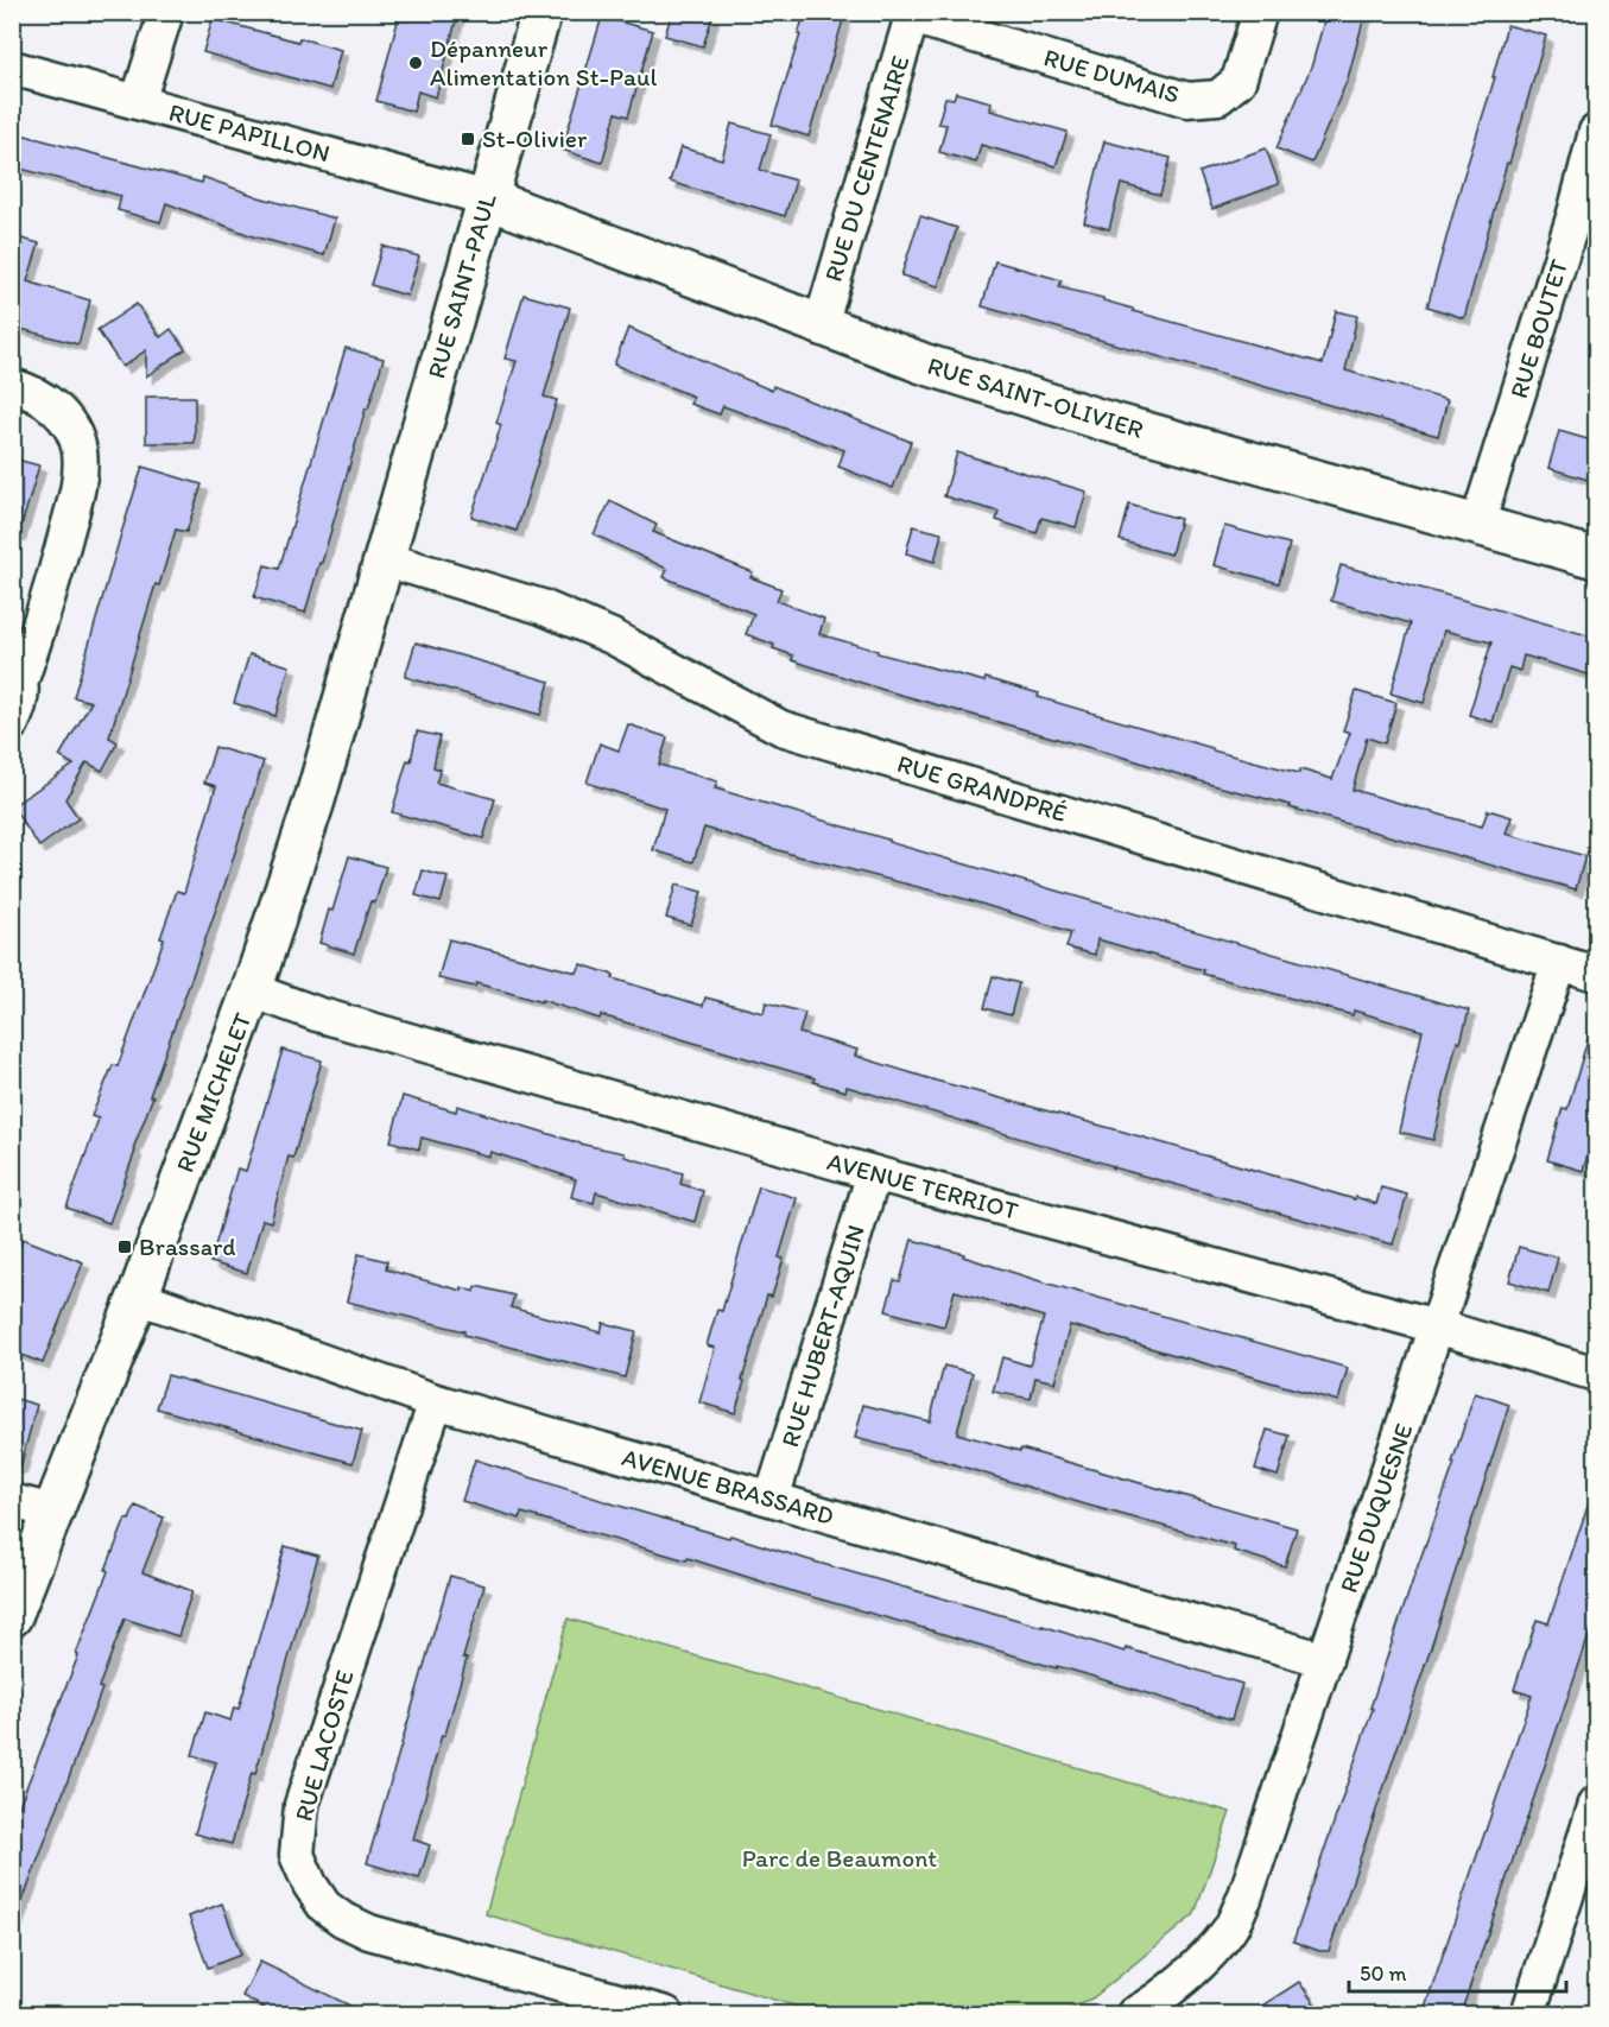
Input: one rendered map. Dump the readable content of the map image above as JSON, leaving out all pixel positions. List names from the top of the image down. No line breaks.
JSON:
{"streets":{"street":["RUE DUMAIS","RUE PAPILLON","RUE DU CENTENAIRE","RUE SAINT-PAUL","RUE BOUTET","RUE SAINT-OLIVIER","RUE GRANDPRÉ","RUE MICHELET","AVENUE TERRIOT","RUE HUBERT-AQUIN","AVENUE BRASSARD","RUE DUQUESNE","RUE LACOSTE"]},"crossings":[["RUE DUMAIS","RUE DU CENTENAIRE"],["RUE PAPILLON","RUE SAINT-PAUL"],["RUE PAPILLON","RUE SAINT-OLIVIER"],["RUE DU CENTENAIRE","RUE SAINT-OLIVIER"],["RUE SAINT-PAUL","RUE SAINT-OLIVIER"],["RUE SAINT-PAUL","RUE GRANDPRÉ"],["RUE SAINT-PAUL","RUE MICHELET"],["RUE BOUTET","RUE SAINT-OLIVIER"],["RUE GRANDPRÉ","RUE MICHELET"],["RUE GRANDPRÉ","RUE DUQUESNE"],["RUE MICHELET","AVENUE TERRIOT"],["RUE MICHELET","AVENUE BRASSARD"],["AVENUE TERRIOT","RUE HUBERT-AQUIN"],["AVENUE TERRIOT","RUE DUQUESNE"],["RUE HUBERT-AQUIN","AVENUE BRASSARD"],["AVENUE BRASSARD","RUE DUQUESNE"],["AVENUE BRASSARD","RUE LACOSTE"]],"parks":["Parc de Beaumont"],"places":{"other":["Dépanneur Alimentation St-Paul"],"transit":["St-Olivier","Brassard"]},"scale_bar":"50 m"}
